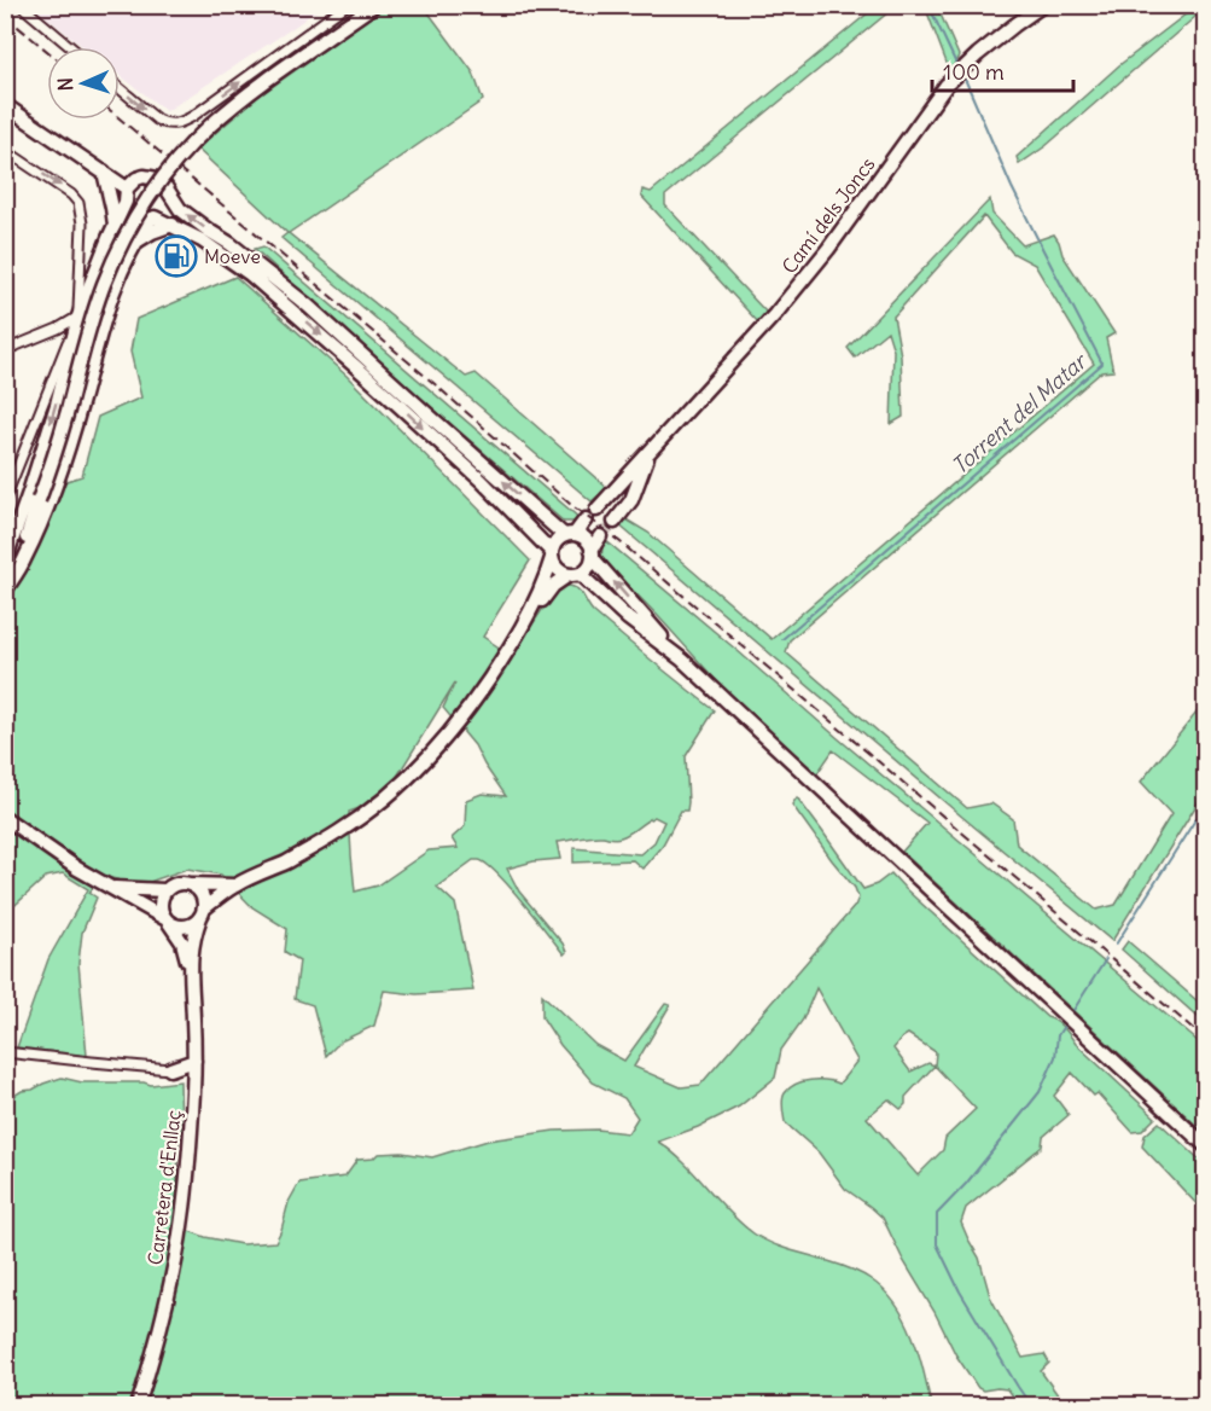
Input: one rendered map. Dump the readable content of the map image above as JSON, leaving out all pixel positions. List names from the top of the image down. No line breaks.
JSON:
{"streets":{"street":["Camí dels Joncs","Carretera d'Enllaç"]},"water":["Torrent del Matar"],"places":{"fuel station":["Moeve"]},"scale_bar":"100 m","north":"left"}
